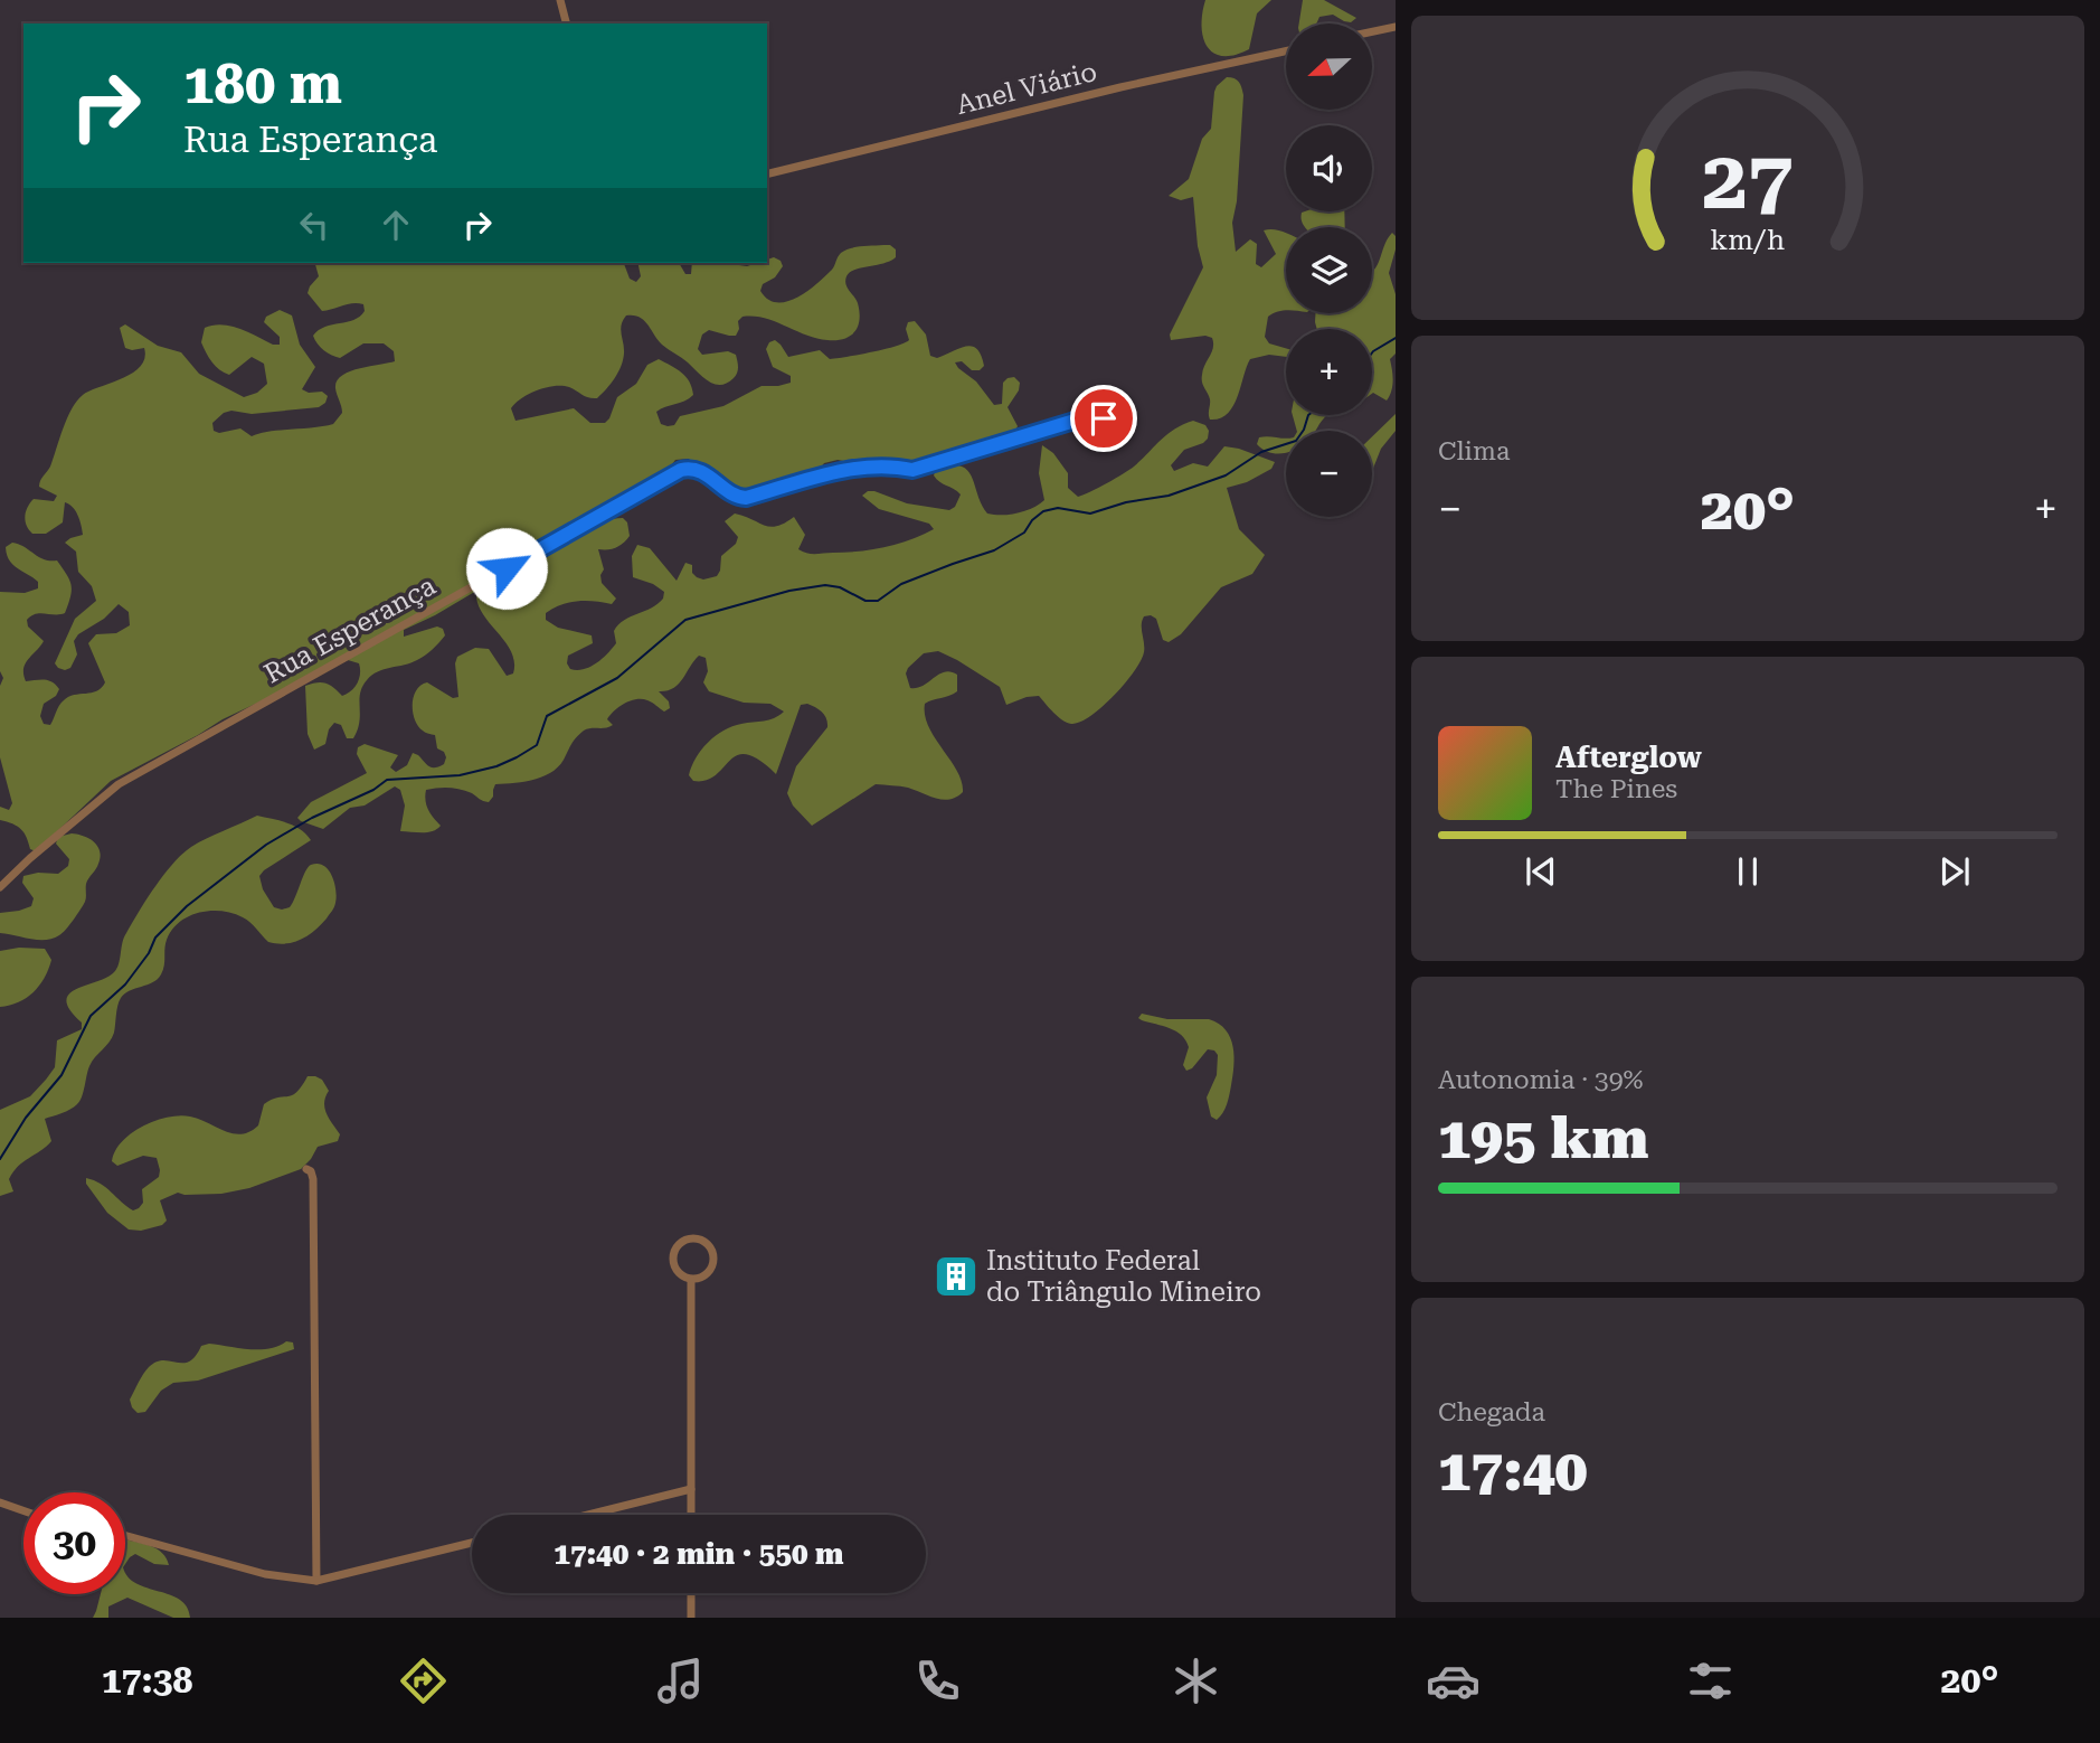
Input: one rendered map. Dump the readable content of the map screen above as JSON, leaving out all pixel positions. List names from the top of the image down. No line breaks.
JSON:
{"streets":{"street":["Anel Viário","Rua Esperança"]},"places":{"building":["Instituto Federal do Triângulo Mineiro"]},"north":"left","page":{"map_buttons":["+","−"],"turn":["180 m","Rua Esperança"],"tile":["Clima",["Autonomia · 39%","195 km"],["Chegada","17:40"]],"heat":["−","20°","+"],"song":["Afterglow","The Pines"],"limit":"30","trip":"17:40 · 2 min · 550 m","tabs":["17:38","20°"],"gauge":["27","km/h"]}}
